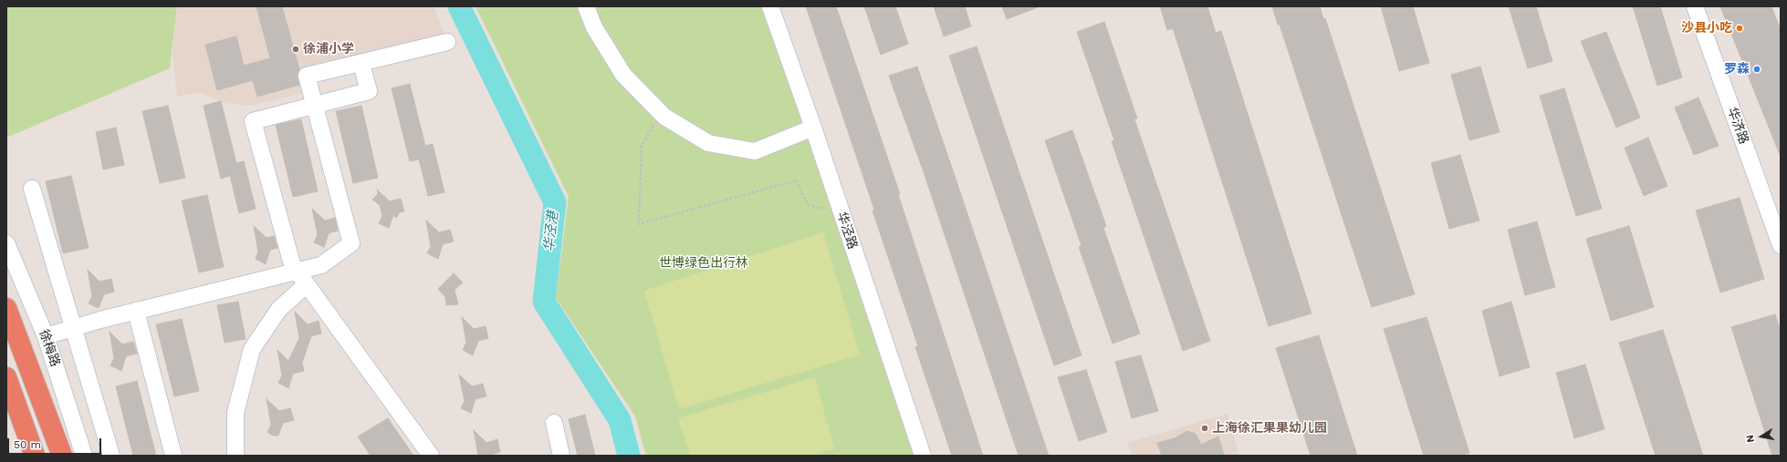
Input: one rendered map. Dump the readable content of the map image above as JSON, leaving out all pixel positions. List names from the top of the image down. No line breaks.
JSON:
{"streets":{"street":["华济路","华泾路","徐梅路"]},"water":["华泾港"],"parks":["世博绿色出行林"],"places":["沙县小吃","徐浦小学","罗森","上海徐汇果果幼儿园"],"scale_bar":"50 m","north":"left"}
